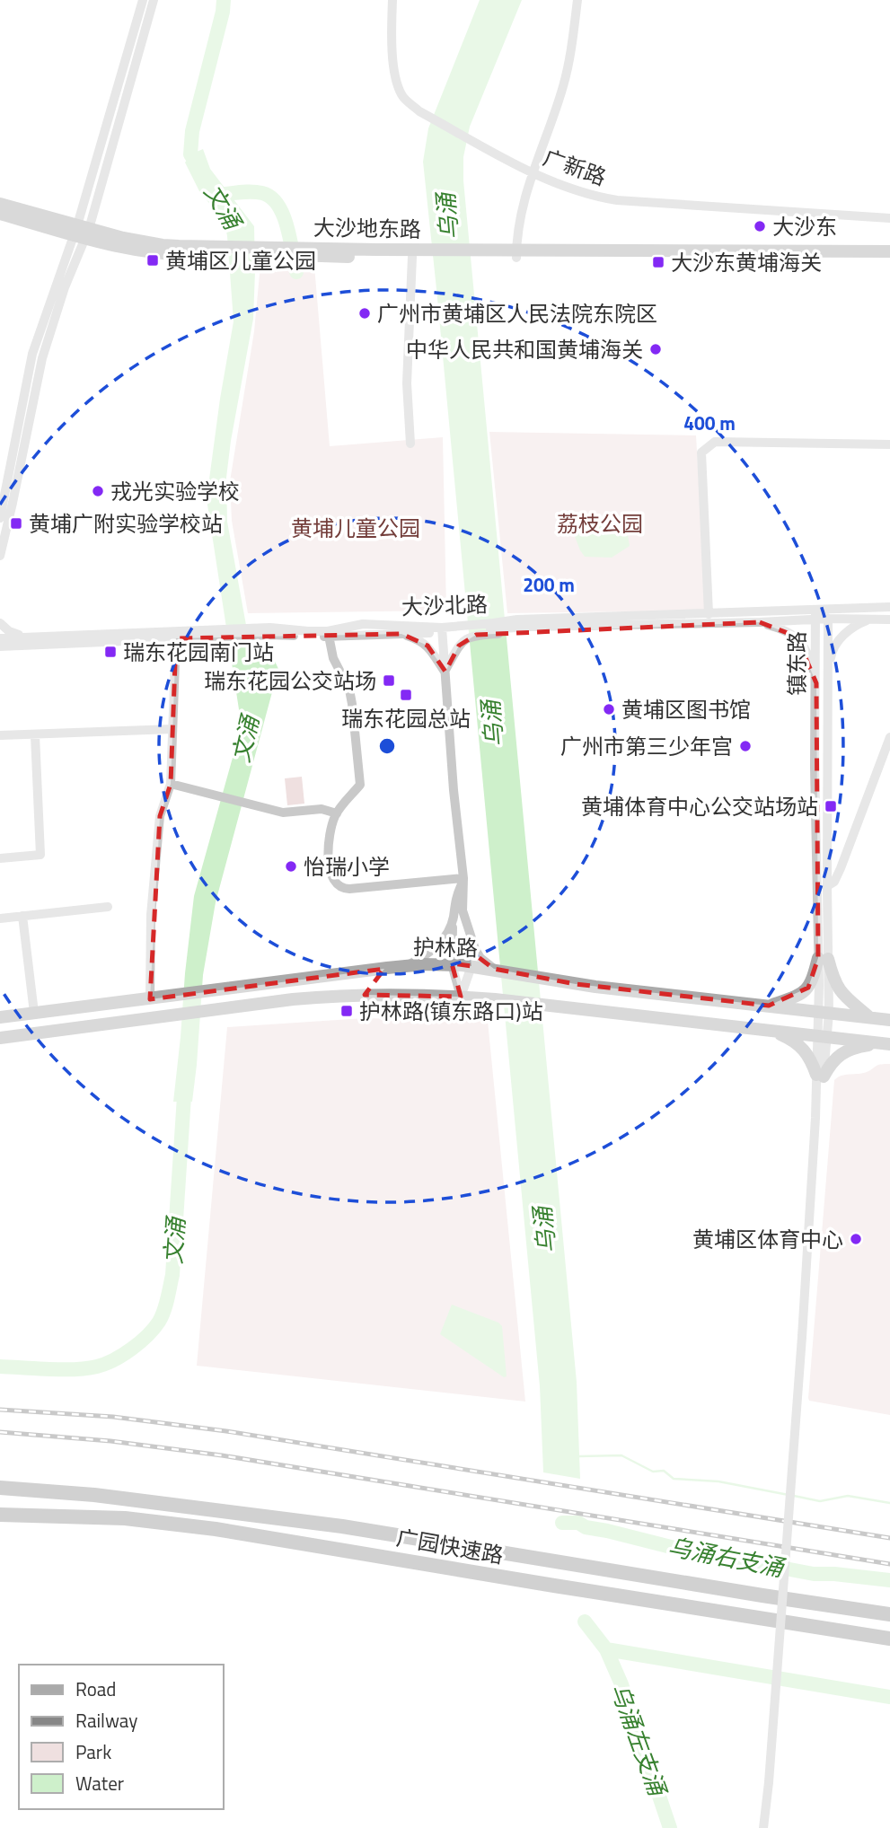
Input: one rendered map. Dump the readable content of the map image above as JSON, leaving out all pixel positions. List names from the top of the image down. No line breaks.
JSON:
{"streets":{"highway":["广园快速路"],"main road":["大沙地东路","护林路"],"street":["广新路","大沙北路","镇东路"]},"crossings":[["大沙北路","镇东路"],["镇东路","护林路"]],"water":["文涌","乌涌","乌涌右支涌","乌涌左支涌"],"parks":["荔枝公园","黄埔儿童公园"],"places":{"other":["大沙东","广州市黄埔区人民法院东院区","中华人民共和国黄埔海关","戎光实验学校","黄埔区图书馆","广州市第三少年宫","怡瑞小学","黄埔区体育中心"],"transit":["黄埔区儿童公园","大沙东黄埔海关","黄埔广附实验学校站","瑞东花园南门站","瑞东花园公交站场","瑞东花园总站","黄埔体育中心公交站场站","护林路(镇东路口)站"]},"legend":["Road","Railway","Park","Water"],"rings":["400 m","200 m"]}
